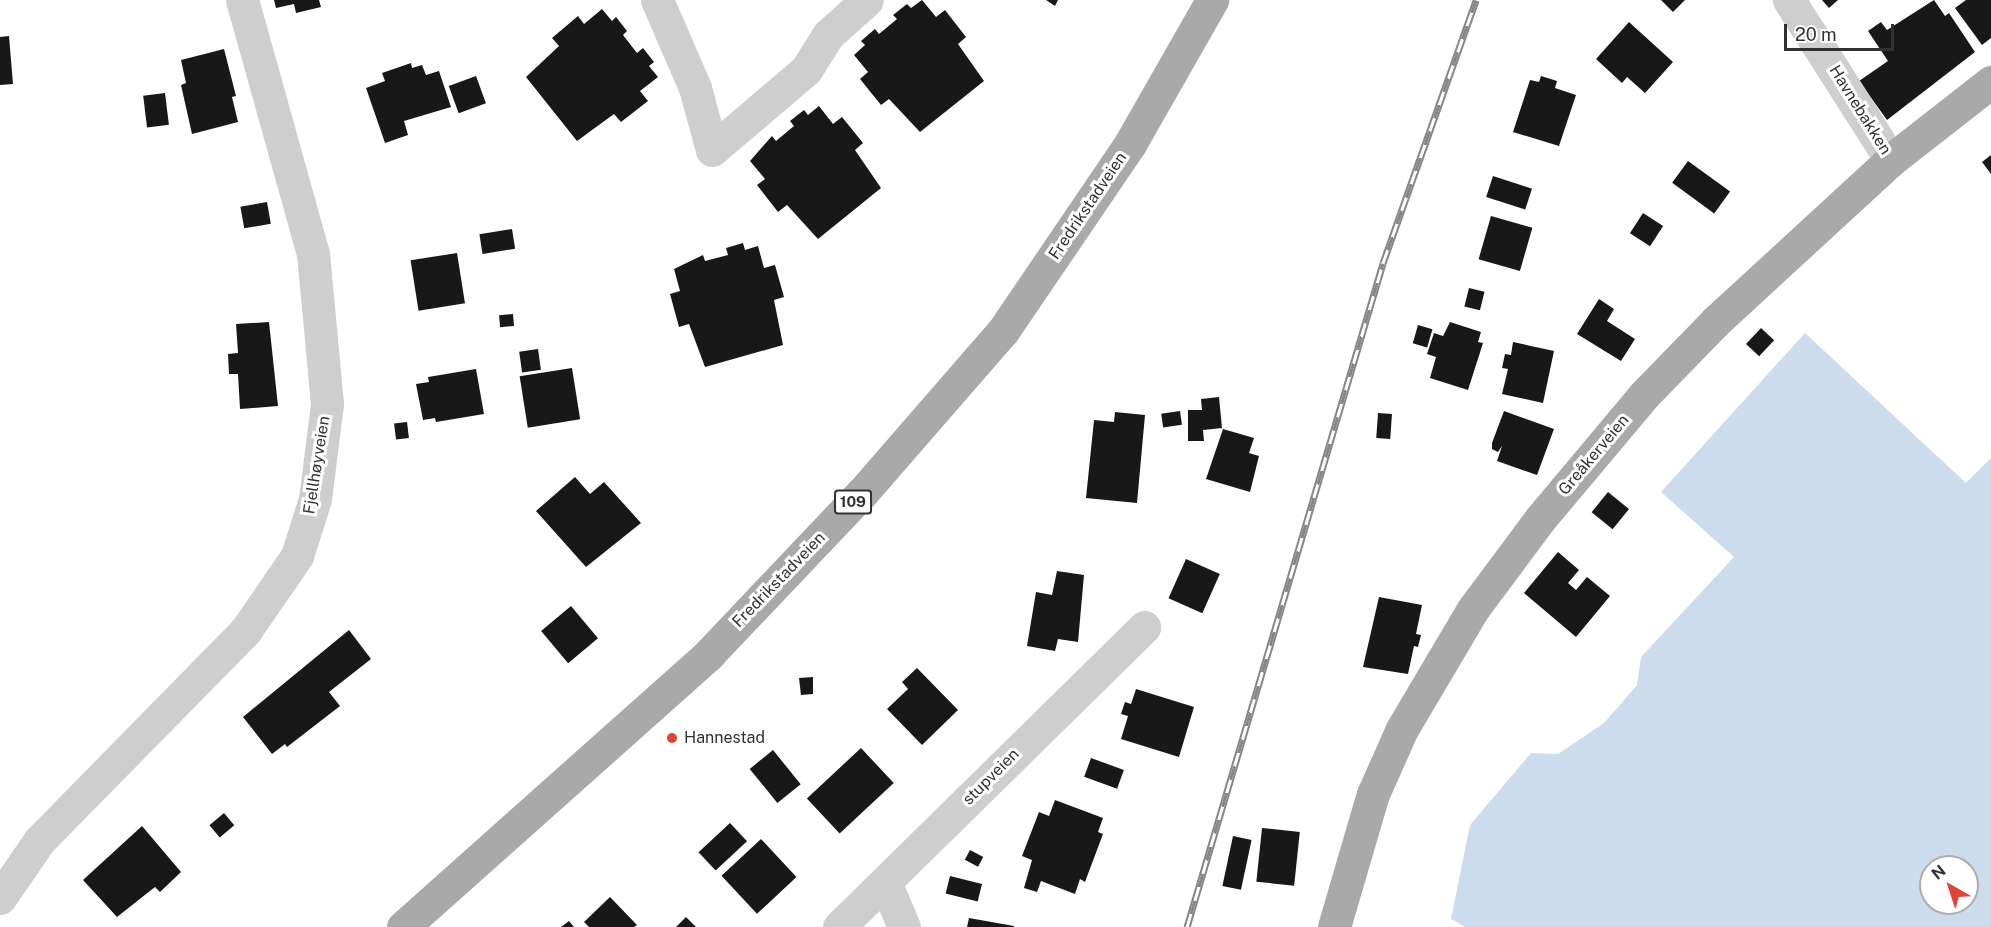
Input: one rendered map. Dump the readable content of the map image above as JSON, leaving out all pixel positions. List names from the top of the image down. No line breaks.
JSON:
{"streets":{"main road":["Fredrikstadveien","Greåkerveien","109"],"street":["Havnebakken","Fjellhøyveien","stupveien"]},"crossings":[["Havnebakken","Greåkerveien"]],"places":["Hannestad"],"scale_bar":"20 m","north":"top left"}
